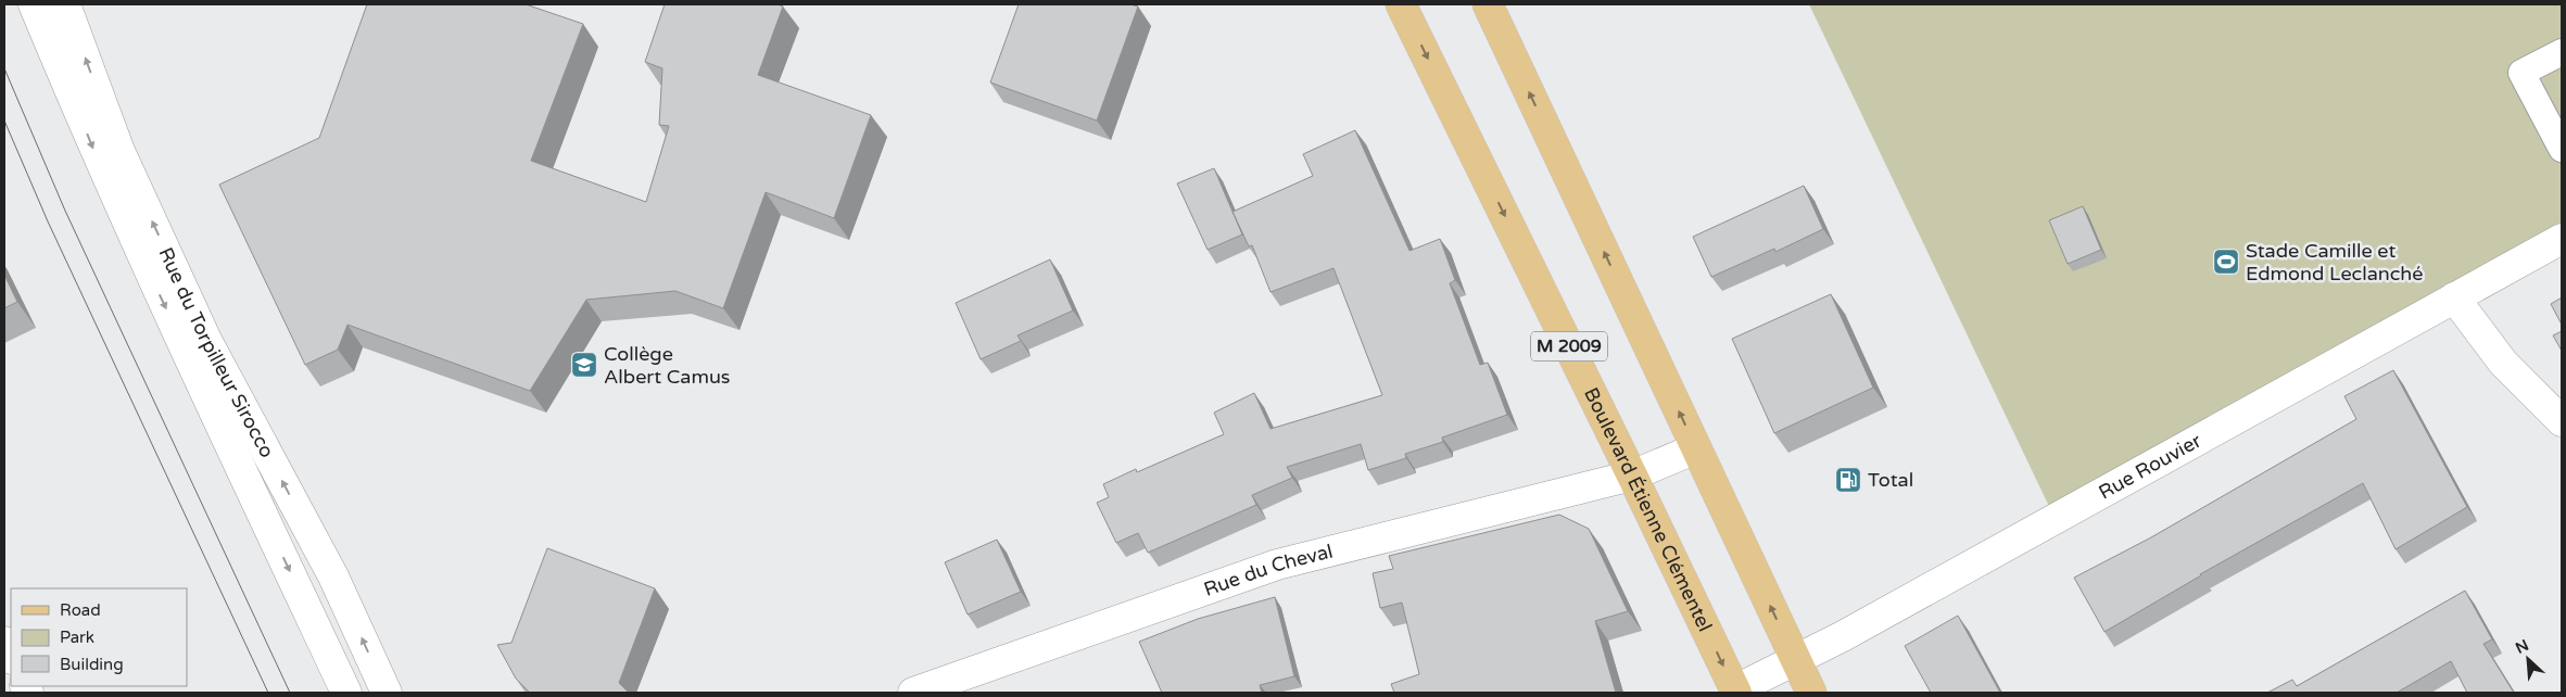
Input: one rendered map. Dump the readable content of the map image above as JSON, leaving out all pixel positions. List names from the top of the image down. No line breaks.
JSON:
{"streets":{"main road":["M 2009","Boulevard Étienne Clémentel"],"street":["Rue du Torpilleur Sirocco","Rue Rouvier","Rue du Cheval"]},"crossings":[["Rue Rouvier","Boulevard Étienne Clémentel"],["Boulevard Étienne Clémentel","Rue du Cheval"]],"places":{"sports":["Stade Camille et Edmond Leclanché"],"school or university":["Collège Albert Camus"],"fuel station":["Total"]},"legend":["Road","Park","Building"],"north":"top left"}
